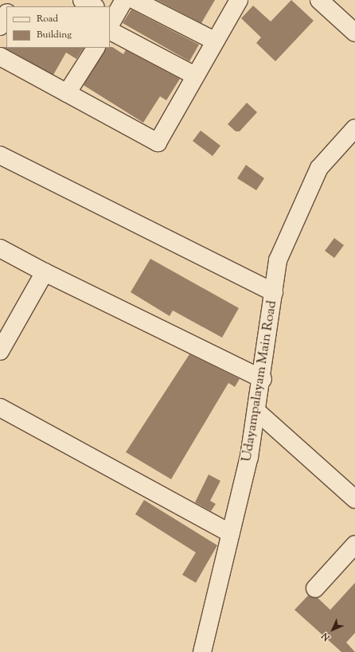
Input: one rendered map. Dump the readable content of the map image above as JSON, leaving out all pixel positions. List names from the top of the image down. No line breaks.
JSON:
{"streets":{"street":["Udayampalayam Main Road"]},"legend":["Road","Building"],"north":"bottom left"}
